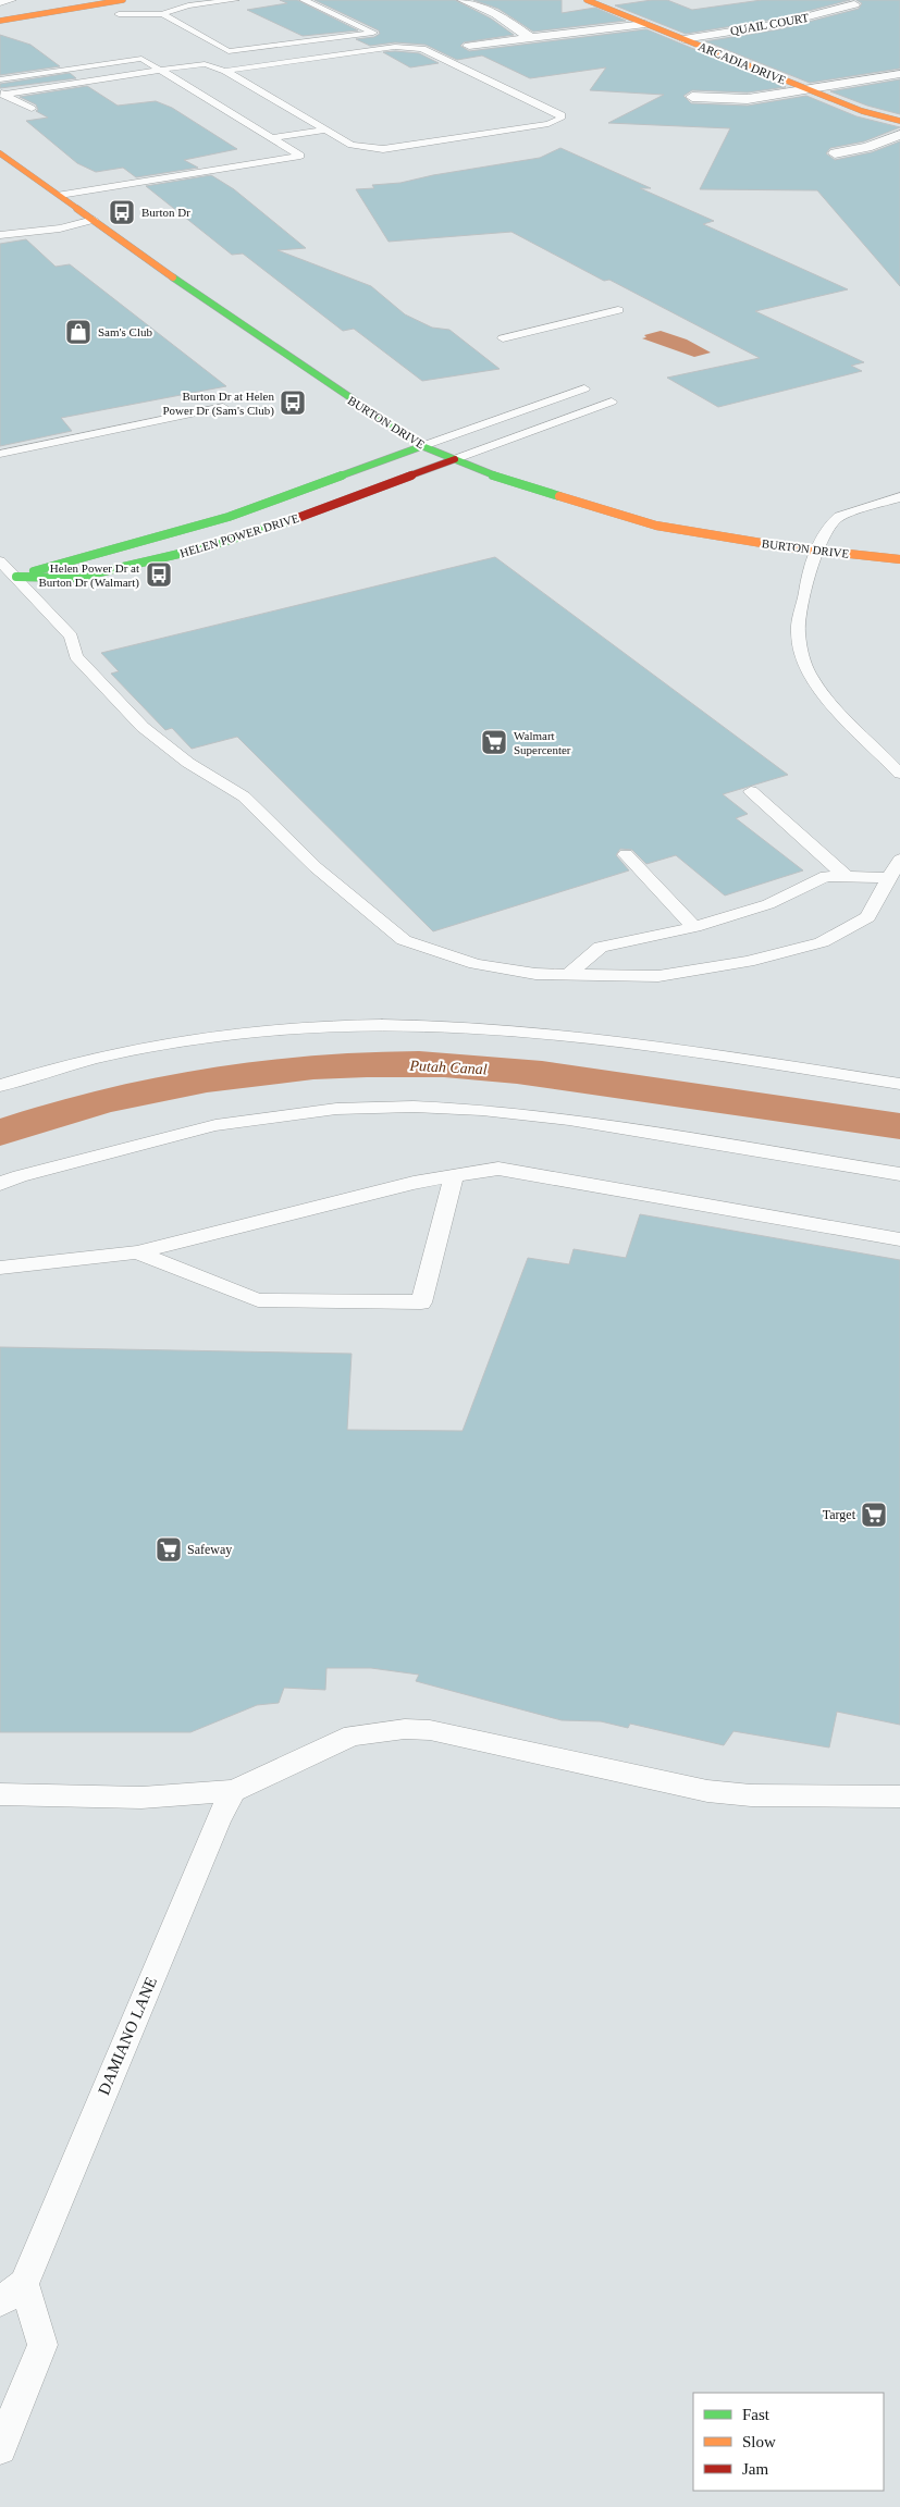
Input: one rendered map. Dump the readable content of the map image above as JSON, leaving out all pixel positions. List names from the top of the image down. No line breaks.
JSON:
{"streets":{"street":["QUAIL COURT","ARCADIA DRIVE","BURTON DRIVE","HELEN POWER DRIVE"],"lane":["DAMIANO LANE"]},"crossings":[["QUAIL COURT","ARCADIA DRIVE"],["BURTON DRIVE","HELEN POWER DRIVE"]],"water":["Putah Canal"],"places":{"bus stop":["Burton Dr","Burton Dr at Helen Power Dr (Sam's Club)","Helen Power Dr at Burton Dr (Walmart)"],"shop":["Sam's Club"],"supermarket":["Walmart Supercenter","Target","Safeway"]},"legend":["Fast","Slow","Jam"]}
